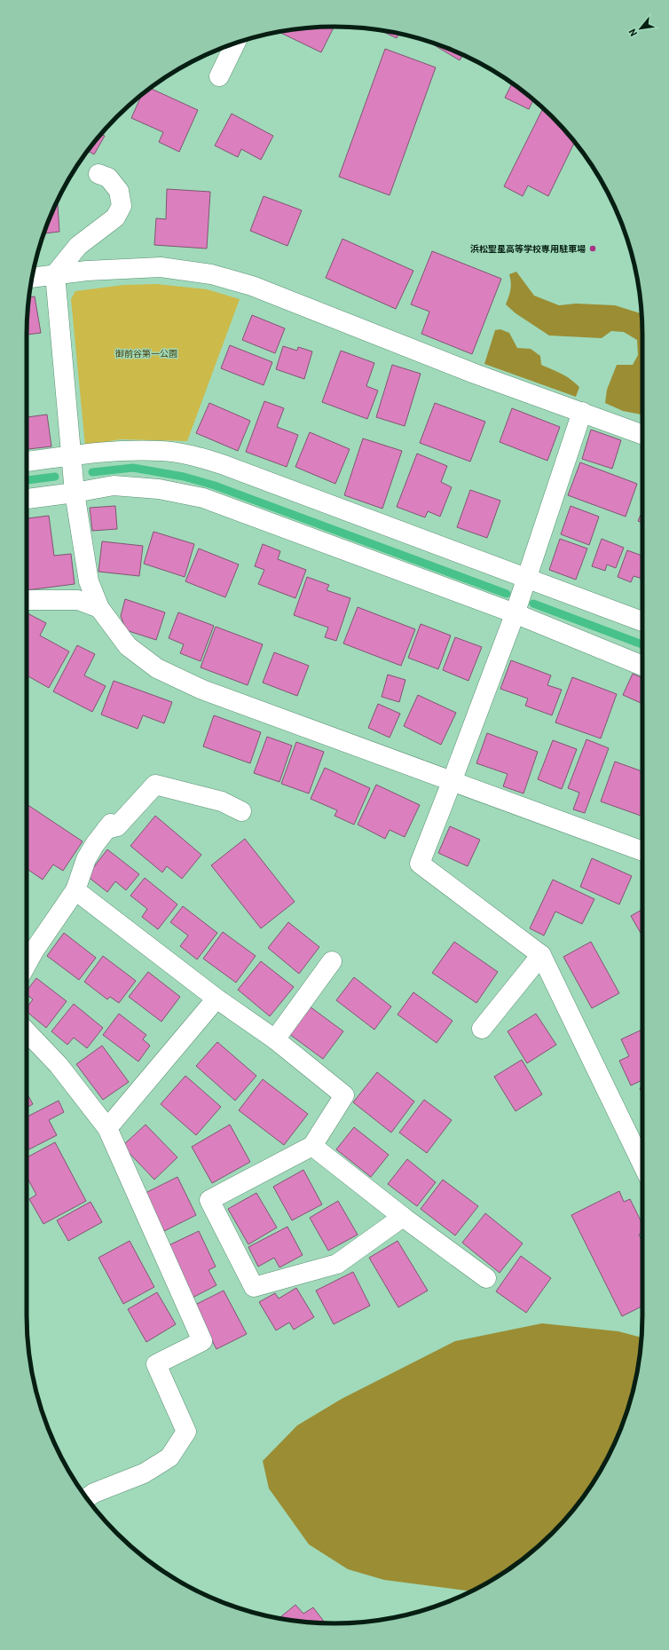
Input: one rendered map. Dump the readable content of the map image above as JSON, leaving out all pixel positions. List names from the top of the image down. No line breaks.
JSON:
{"parks":["御前谷第一公園"],"places":["浜松聖星高等学校専用駐車場"],"north":"bottom left"}
